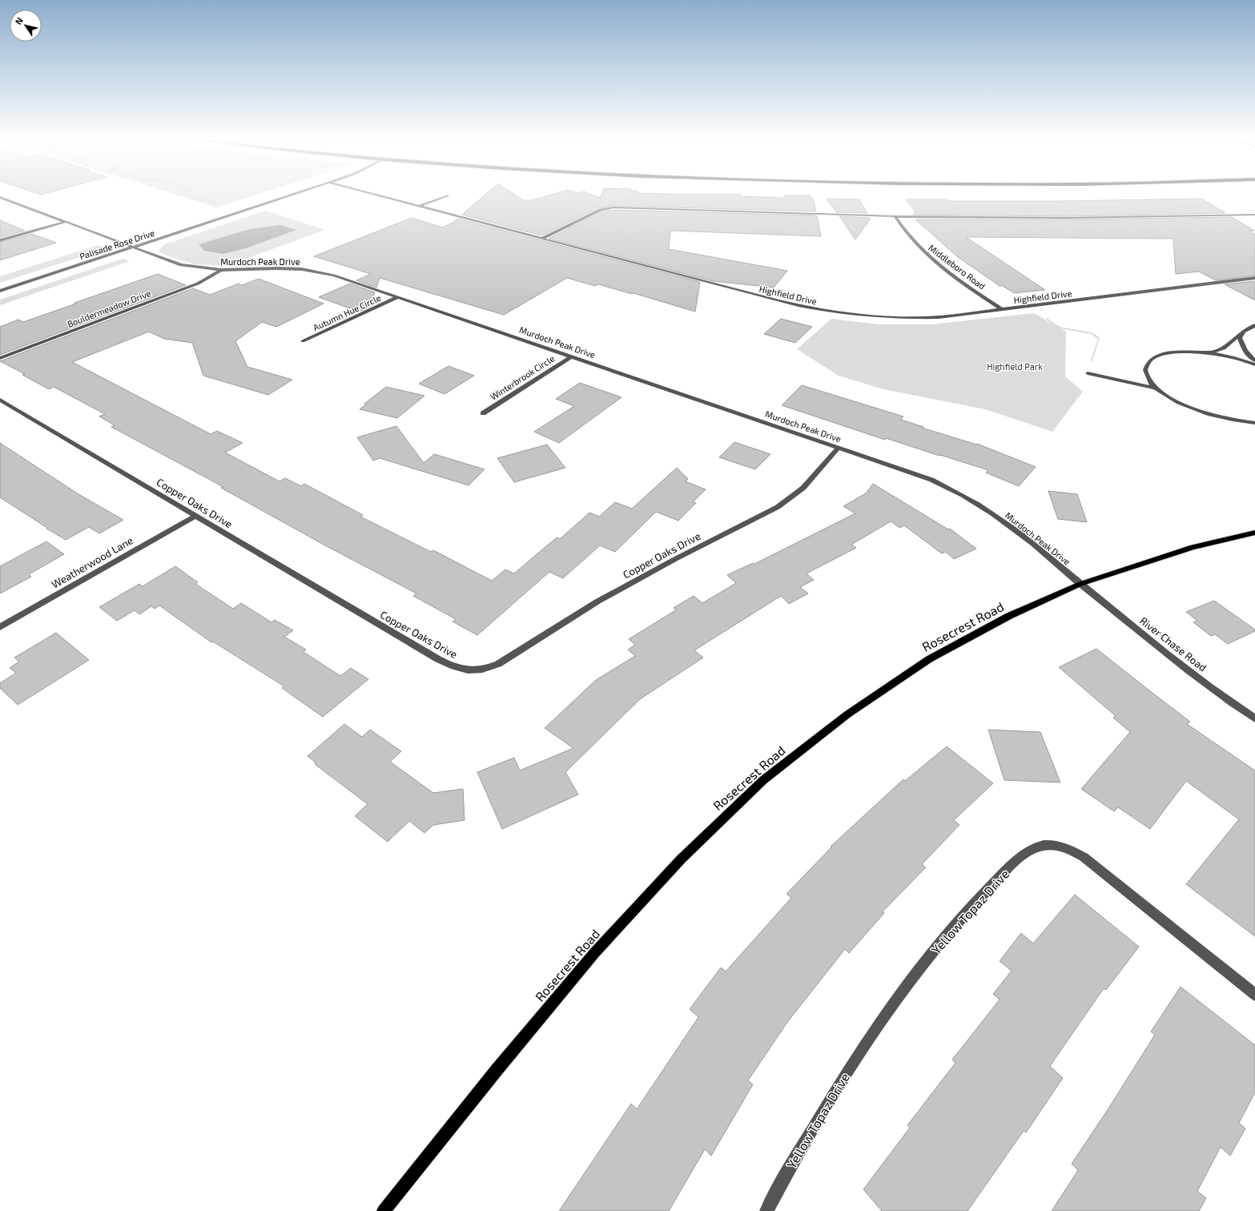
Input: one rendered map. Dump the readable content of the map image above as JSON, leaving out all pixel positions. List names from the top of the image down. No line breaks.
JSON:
{"streets":{"main road":["Rosecrest Road"],"street":["Palisade Rose Drive","Murdoch Peak Drive","Middleboro Road","Highfield Drive","Bouldermeadow Drive","Autumn Hue Circle","Winterbrook Circle","Copper Oaks Drive","Weatherwood Lane","River Chase Road","Yellow Topaz Drive"]},"crossings":[["Palisade Rose Drive","Murdoch Peak Drive"],["Murdoch Peak Drive","Bouldermeadow Drive"],["Murdoch Peak Drive","Autumn Hue Circle"],["Murdoch Peak Drive","Winterbrook Circle"],["Murdoch Peak Drive","Copper Oaks Drive"],["Murdoch Peak Drive","Rosecrest Road"],["Murdoch Peak Drive","River Chase Road"],["Middleboro Road","Highfield Drive"],["Copper Oaks Drive","Weatherwood Lane"],["Rosecrest Road","River Chase Road"]],"parks":["Highfield Park"],"north":"top left"}
